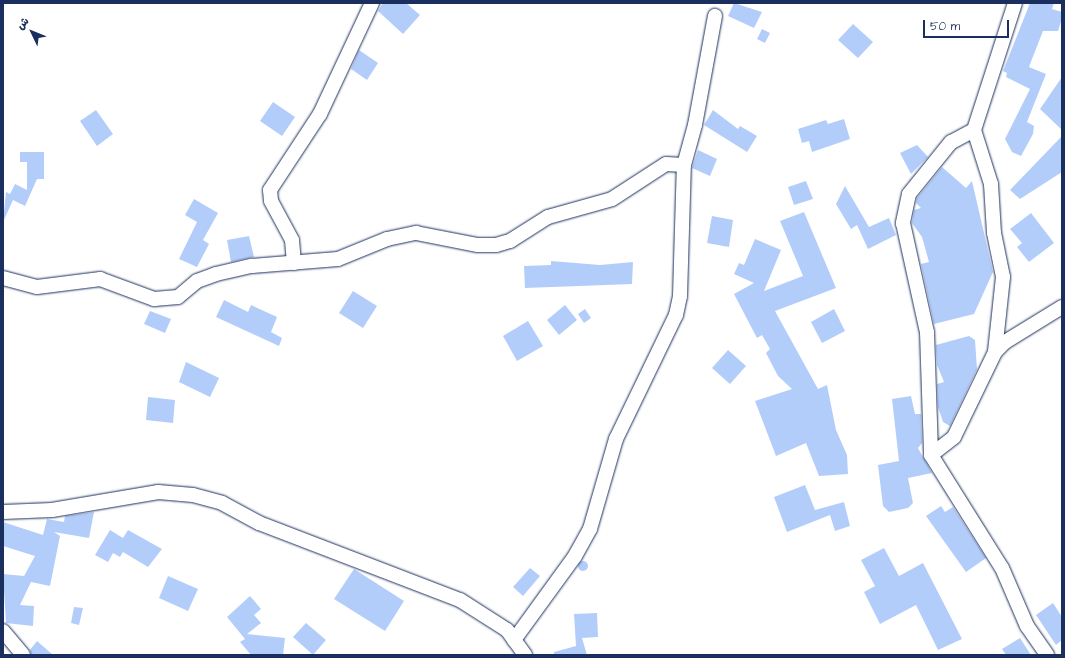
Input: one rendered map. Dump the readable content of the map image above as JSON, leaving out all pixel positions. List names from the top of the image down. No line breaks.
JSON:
{"scale_bar":"50 m","north":"top left"}
